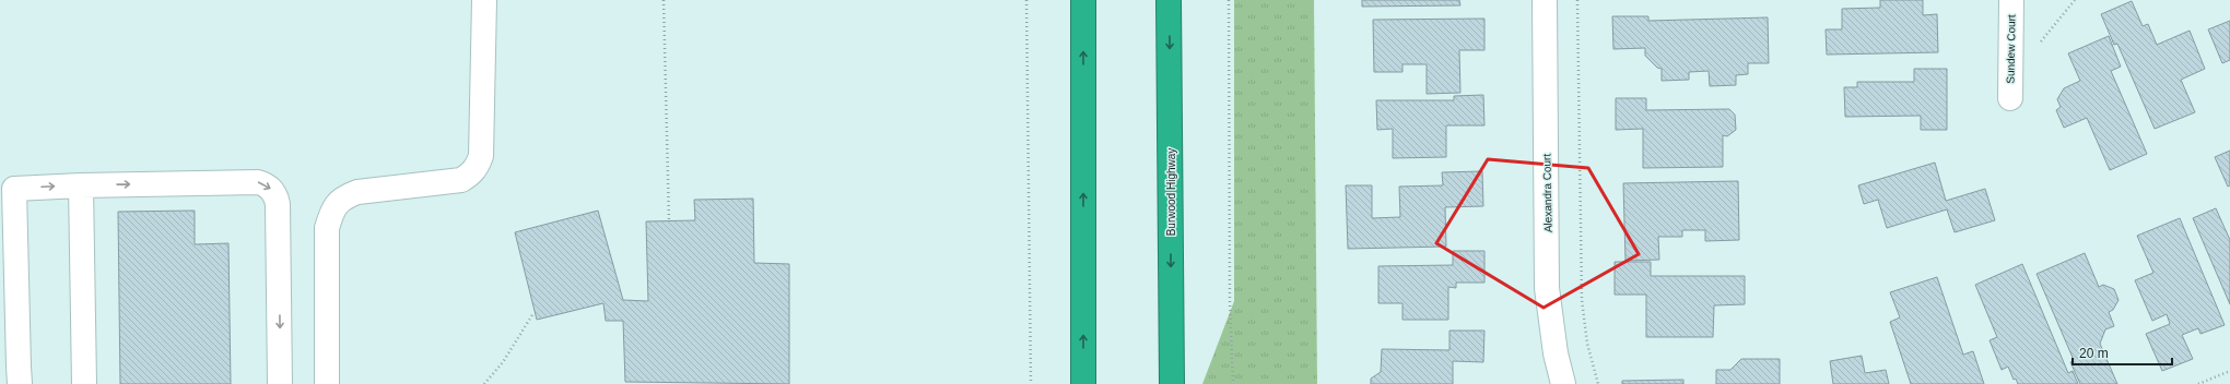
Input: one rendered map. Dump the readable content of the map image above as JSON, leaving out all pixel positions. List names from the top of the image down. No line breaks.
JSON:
{"streets":{"highway":["Burwood Highway"],"street":["Sundew Court","Alexandra Court"]},"scale_bar":"20 m"}
